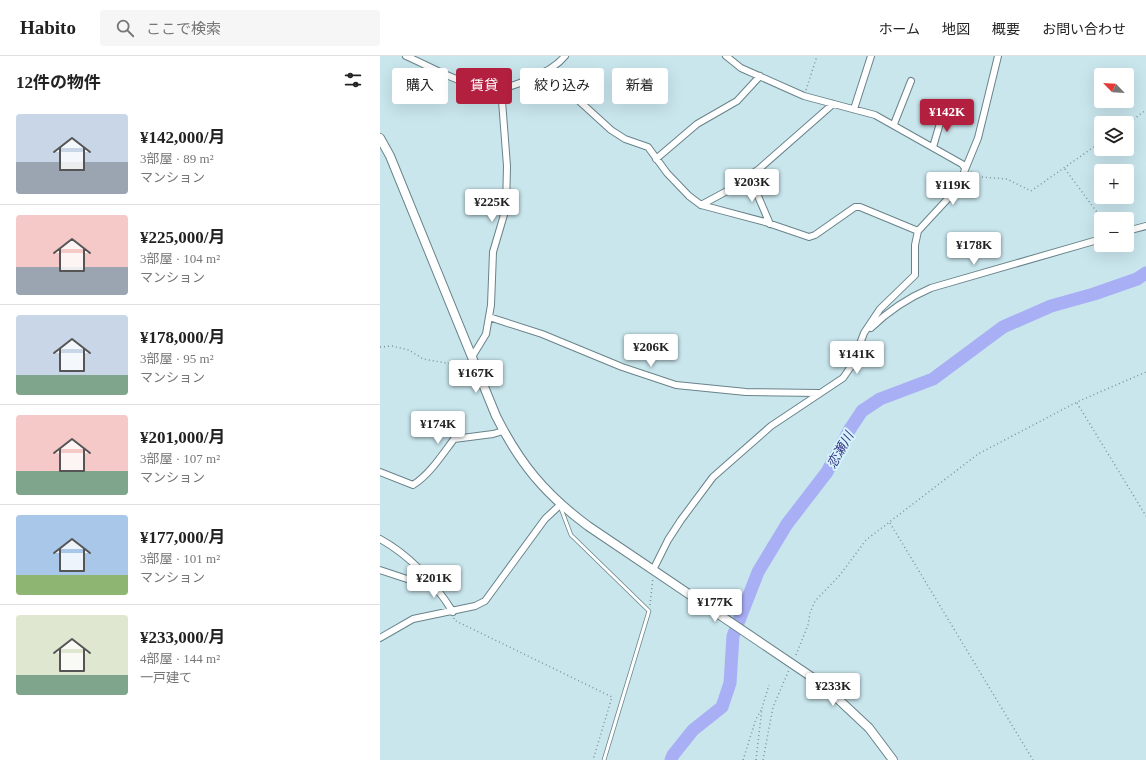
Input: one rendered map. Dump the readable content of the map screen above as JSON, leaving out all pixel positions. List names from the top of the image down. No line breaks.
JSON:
{"water":["恋瀬川"],"north":"top left","page":{"header":"Habito","search":"ここで検索","nav":["ホーム","地図","概要","お問い合わせ"],"heading":"12件の物件","map_buttons":["+","−"],"chip":["購入","賃貸","絞り込み","新着"],"price":["¥142K","¥203K","¥119K","¥225K","¥178K","¥206K","¥141K","¥167K","¥174K","¥201K","¥177K","¥233K"],"list":[{"name":"¥142,000/月","note":"3部屋 · 89 m² · マンション"},{"name":"¥225,000/月","note":"3部屋 · 104 m² · マンション"},{"name":"¥178,000/月","note":"3部屋 · 95 m² · マンション"},{"name":"¥201,000/月","note":"3部屋 · 107 m² · マンション"},{"name":"¥177,000/月","note":"3部屋 · 101 m² · マンション"},{"name":"¥233,000/月","note":"4部屋 · 144 m² · 一戸建て"}]}}
